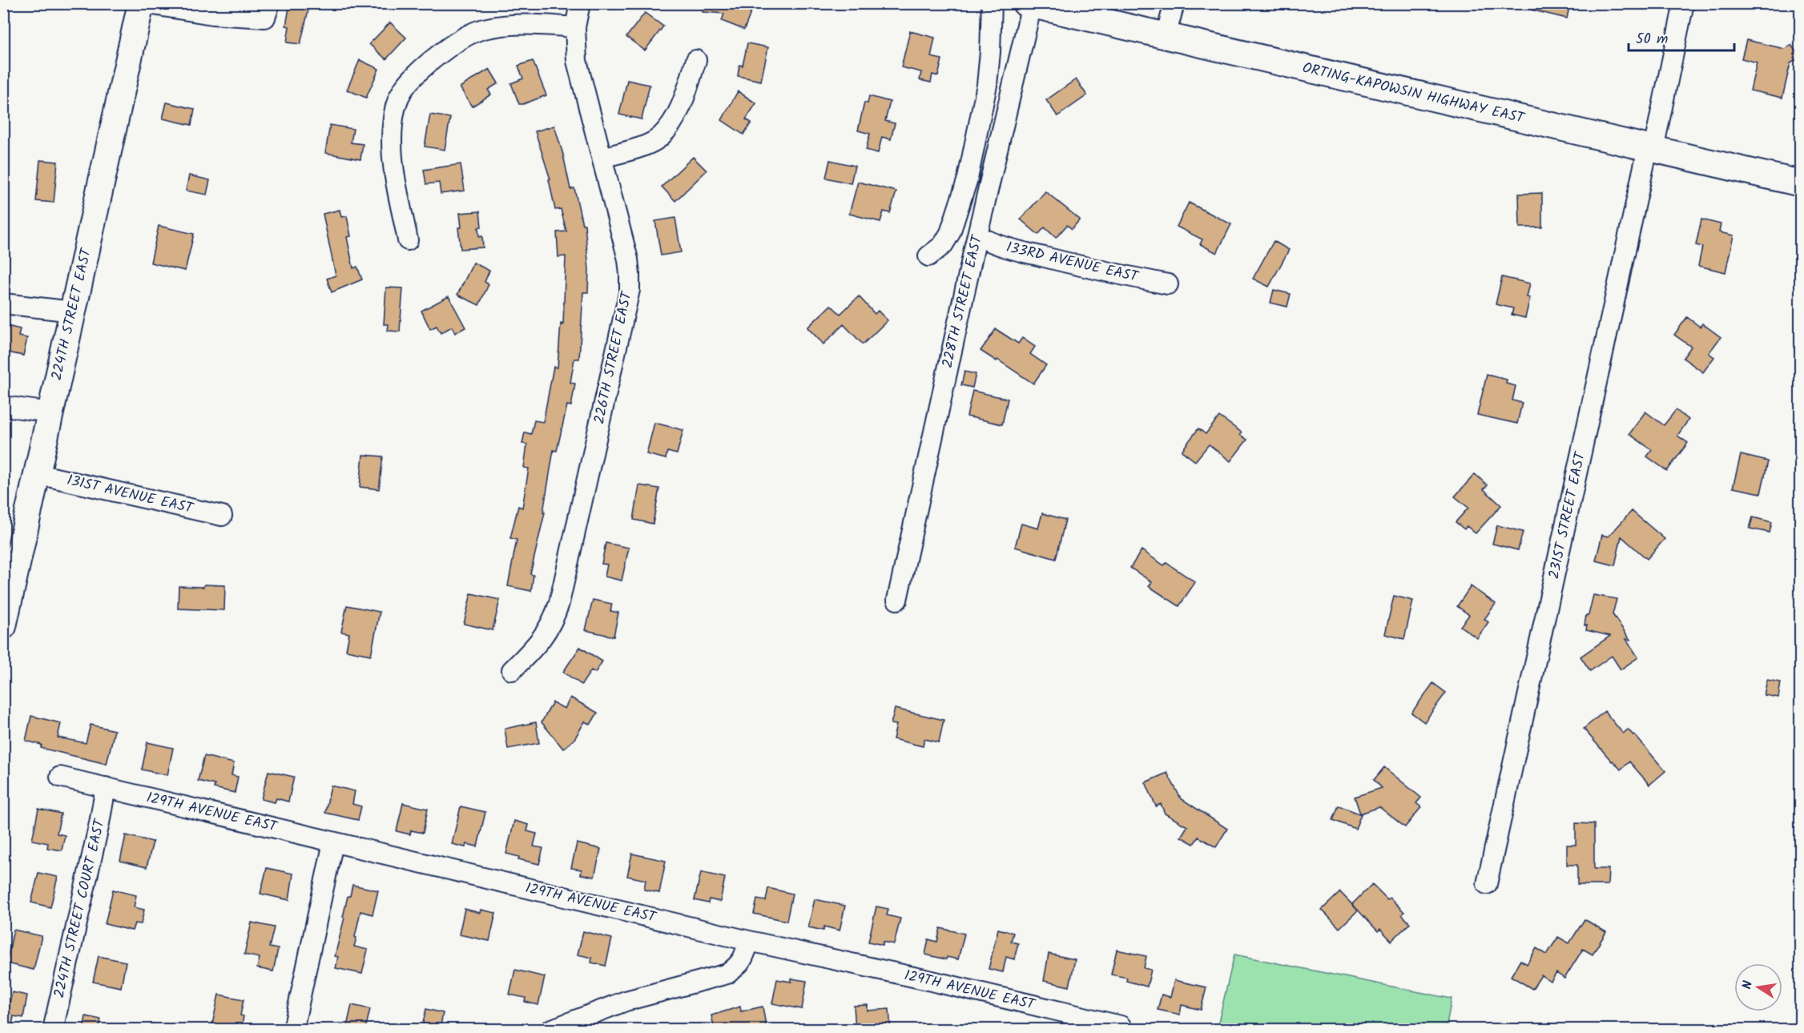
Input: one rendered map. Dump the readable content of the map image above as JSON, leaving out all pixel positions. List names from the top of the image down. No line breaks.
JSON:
{"streets":{"main road":["ORTING-KAPOWSIN HIGHWAY EAST","224TH STREET EAST"],"street":["133RD AVENUE EAST","228TH STREET EAST","226TH STREET EAST","131ST AVENUE EAST","231ST STREET EAST","129TH AVENUE EAST","224TH STREET COURT EAST"]},"crossings":[["ORTING-KAPOWSIN HIGHWAY EAST","228TH STREET EAST"],["ORTING-KAPOWSIN HIGHWAY EAST","231ST STREET EAST"],["133RD AVENUE EAST","228TH STREET EAST"],["224TH STREET EAST","131ST AVENUE EAST"],["129TH AVENUE EAST","224TH STREET COURT EAST"]],"scale_bar":"50 m","north":"left"}
